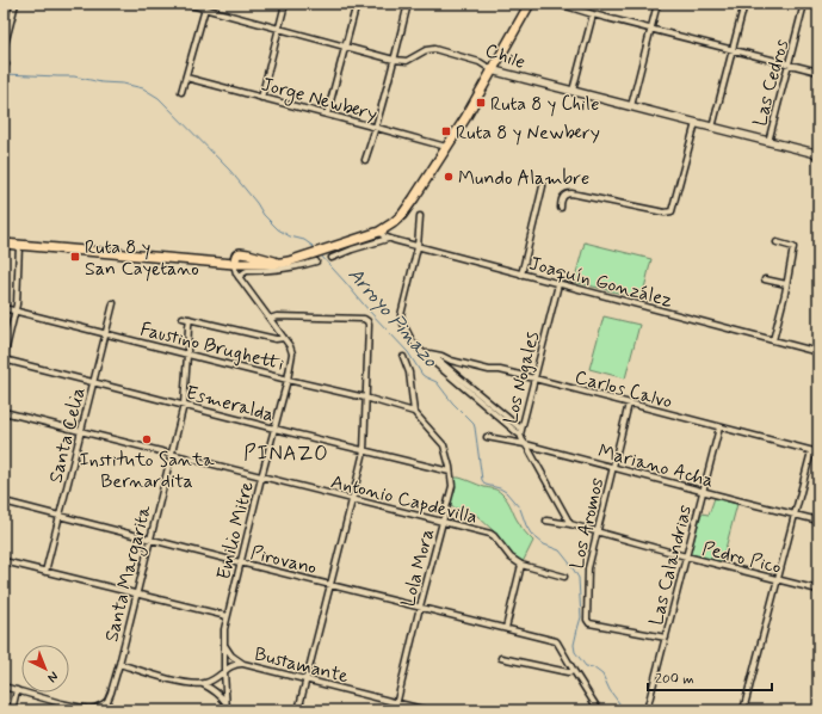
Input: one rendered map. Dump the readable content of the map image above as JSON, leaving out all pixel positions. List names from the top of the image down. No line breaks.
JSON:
{"streets":{"street":["Chile","Las Cedros","Jorge Newbery","Joaquín González","Faustino Brughetti","Los Nogales","Carlos Calvo","Esmeralda","Santa Celia","Mariano Acha","Antonio Capdevilla","Los Aromos","Emilio Mitre","Pedro Pico","Pirovano","Las Calandrias","Lola Mora","Santa Margarita","Bustamante"]},"crossings":[["Chile","Las Cedros"],["Joaquín González","Los Nogales"],["Faustino Brughetti","Santa Celia"],["Faustino Brughetti","Emilio Mitre"],["Faustino Brughetti","Lola Mora"],["Faustino Brughetti","Santa Margarita"],["Los Nogales","Carlos Calvo"],["Los Nogales","Mariano Acha"],["Los Nogales","Pedro Pico"],["Carlos Calvo","Los Aromos"],["Carlos Calvo","Las Calandrias"],["Esmeralda","Santa Celia"],["Esmeralda","Emilio Mitre"],["Esmeralda","Lola Mora"],["Esmeralda","Santa Margarita"],["Santa Celia","Antonio Capdevilla"],["Santa Celia","Pirovano"],["Mariano Acha","Los Aromos"],["Mariano Acha","Las Calandrias"],["Antonio Capdevilla","Emilio Mitre"],["Antonio Capdevilla","Lola Mora"],["Antonio Capdevilla","Santa Margarita"],["Los Aromos","Pedro Pico"],["Los Aromos","Las Calandrias"],["Emilio Mitre","Pirovano"],["Emilio Mitre","Bustamante"],["Pedro Pico","Las Calandrias"],["Pirovano","Lola Mora"],["Pirovano","Santa Margarita"],["Lola Mora","Bustamante"]],"districts":["PINAZO"],"water":["Arroyo Pinazo"],"places":{"transit":["Ruta 8 y Chile","Ruta 8 y Newbery","Ruta 8 y San Cayetano"],"other":["Mundo Alambre","Instituto Santa Bernardita"]},"scale_bar":"200 m","north":"bottom right"}
